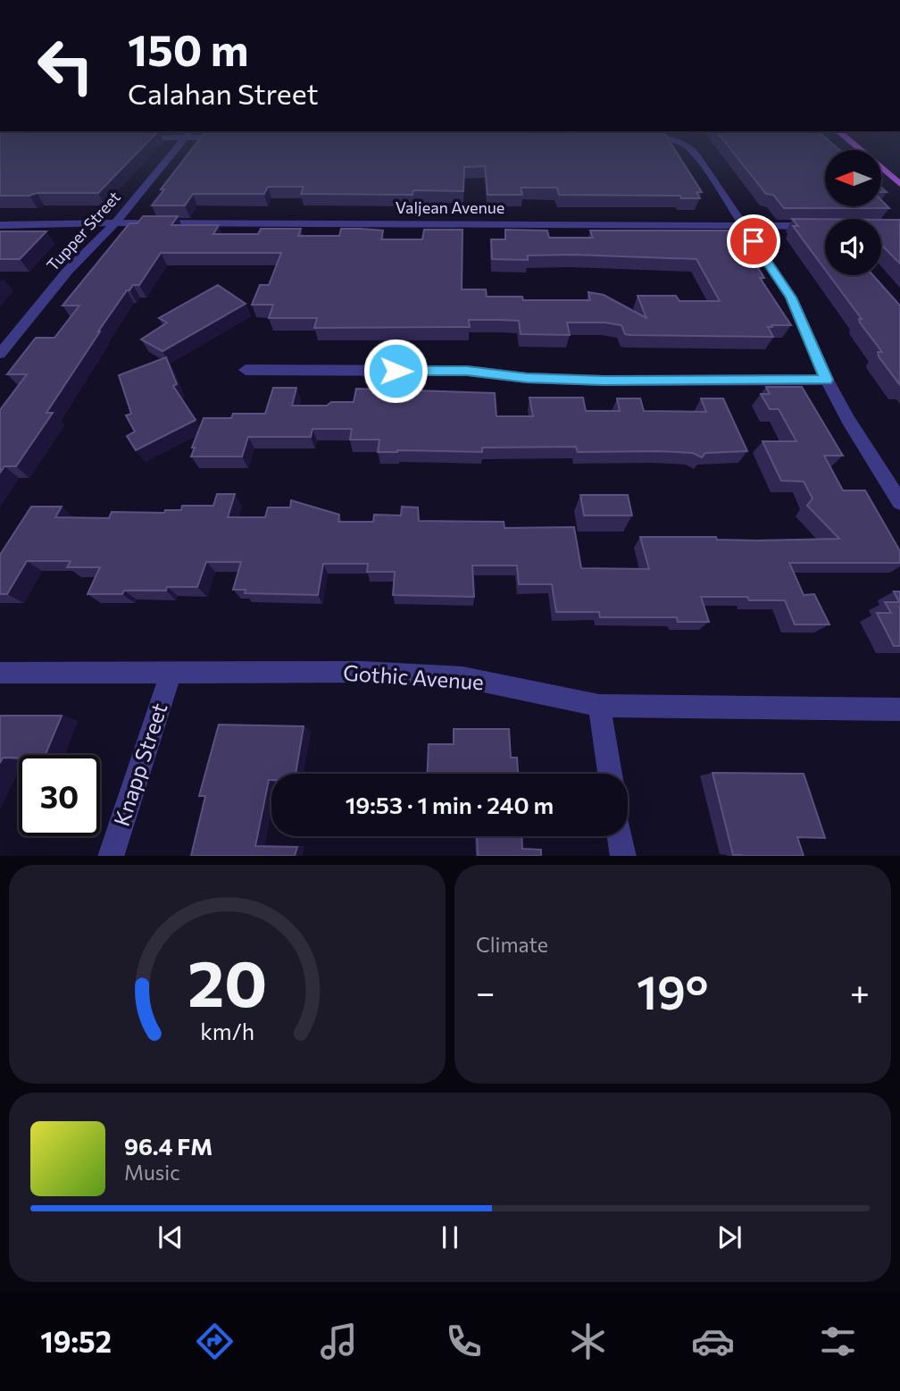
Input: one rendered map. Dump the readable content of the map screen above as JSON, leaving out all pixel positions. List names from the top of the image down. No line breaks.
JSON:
{"streets":{"street":["Valjean Avenue","Tupper Street","Gothic Avenue","Knapp Street"]},"crossings":[["Valjean Avenue","Tupper Street"],["Gothic Avenue","Knapp Street"]],"north":"left","page":{"turn":["150 m","Calahan Street"],"limit":"30","trip":"19:53 · 1 min · 240 m","tile":"Climate","heat":["−","19°","+"],"song":["96.4 FM","Music"],"tabs":"19:52","gauge":["20","km/h"]}}
